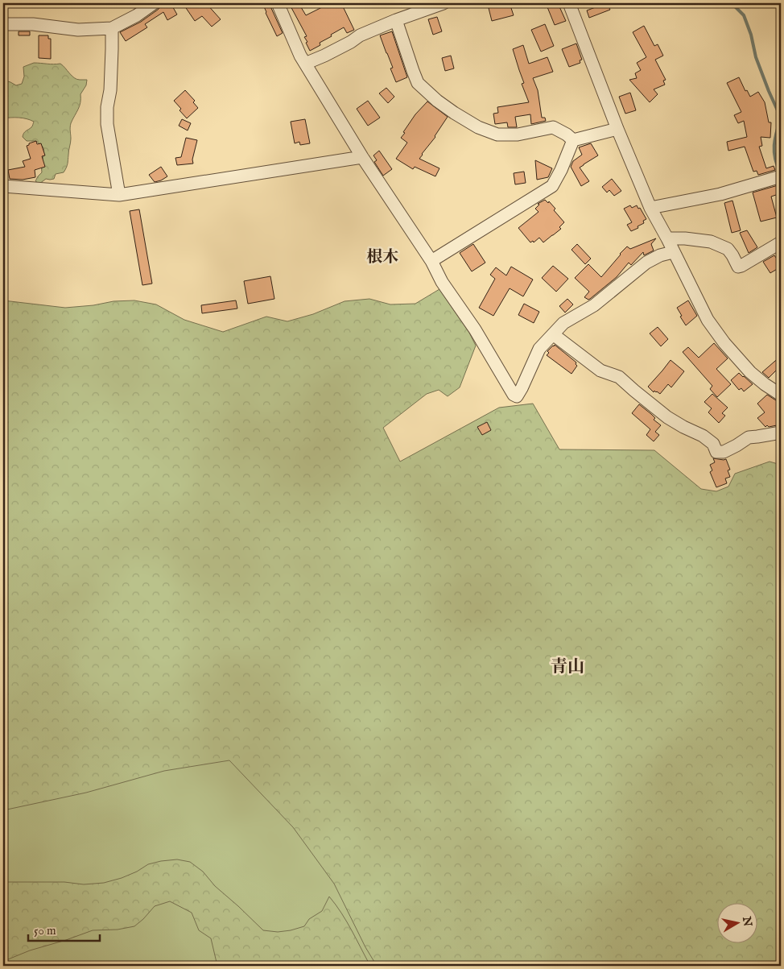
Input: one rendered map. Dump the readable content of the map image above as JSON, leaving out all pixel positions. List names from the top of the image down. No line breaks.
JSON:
{"districts":["根木","青山"],"scale_bar":"50 m","north":"right"}
